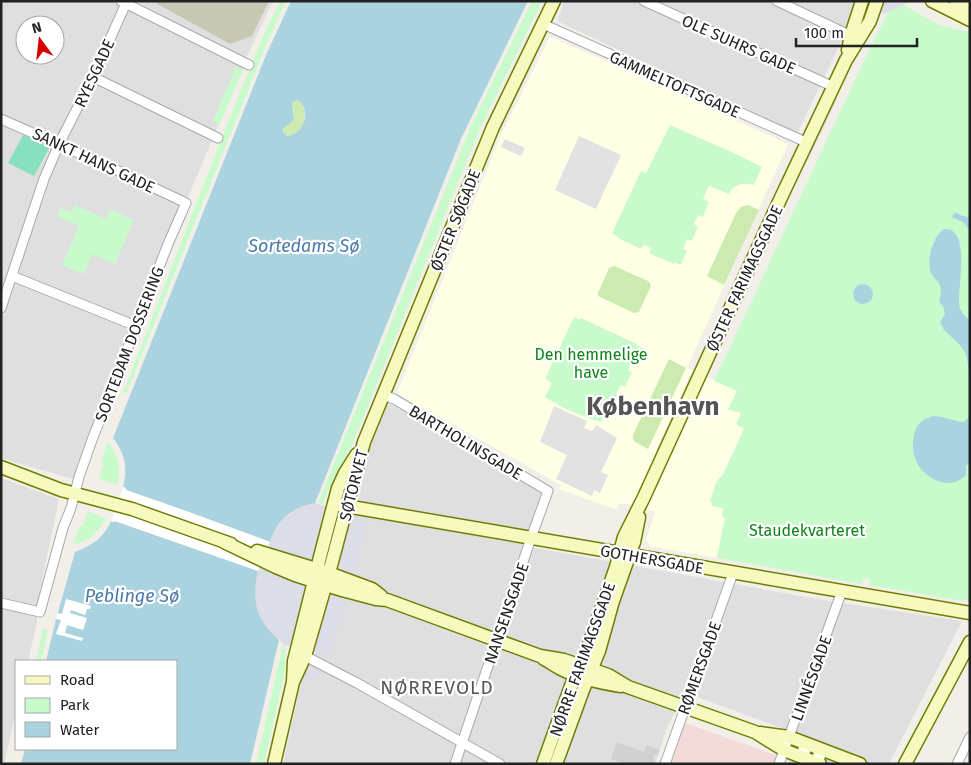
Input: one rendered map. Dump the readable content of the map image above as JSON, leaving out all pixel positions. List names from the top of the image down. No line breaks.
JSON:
{"streets":{"street":["OLE SUHRS GADE","RYESGADE","GAMMELTOFTSGADE","SANKT HANS GADE","ØSTER SØGADE","ØSTER FARIMAGSGADE","SORTEDAM DOSSERING","BARTHOLINSGADE","SØTORVET","GOTHERSGADE","NANSENSGADE","NØRRE FARIMAGSGADE","RØMERSGADE","LINNÉSGADE"]},"crossings":[["OLE SUHRS GADE","ØSTER FARIMAGSGADE"],["RYESGADE","SANKT HANS GADE"],["GAMMELTOFTSGADE","ØSTER SØGADE"],["GAMMELTOFTSGADE","ØSTER FARIMAGSGADE"],["SANKT HANS GADE","SORTEDAM DOSSERING"],["ØSTER SØGADE","BARTHOLINSGADE"],["ØSTER SØGADE","SØTORVET"],["ØSTER FARIMAGSGADE","GOTHERSGADE"],["ØSTER FARIMAGSGADE","NØRRE FARIMAGSGADE"],["BARTHOLINSGADE","NANSENSGADE"],["SØTORVET","GOTHERSGADE"],["GOTHERSGADE","NANSENSGADE"],["GOTHERSGADE","NØRRE FARIMAGSGADE"],["GOTHERSGADE","RØMERSGADE"],["GOTHERSGADE","LINNÉSGADE"]],"districts":["København","NØRREVOLD"],"water":["Sortedams Sø","Peblinge Sø"],"parks":["Den hemmelige have","Staudekvarteret"],"legend":["Road","Park","Water"],"scale_bar":"100 m","north":"top"}
